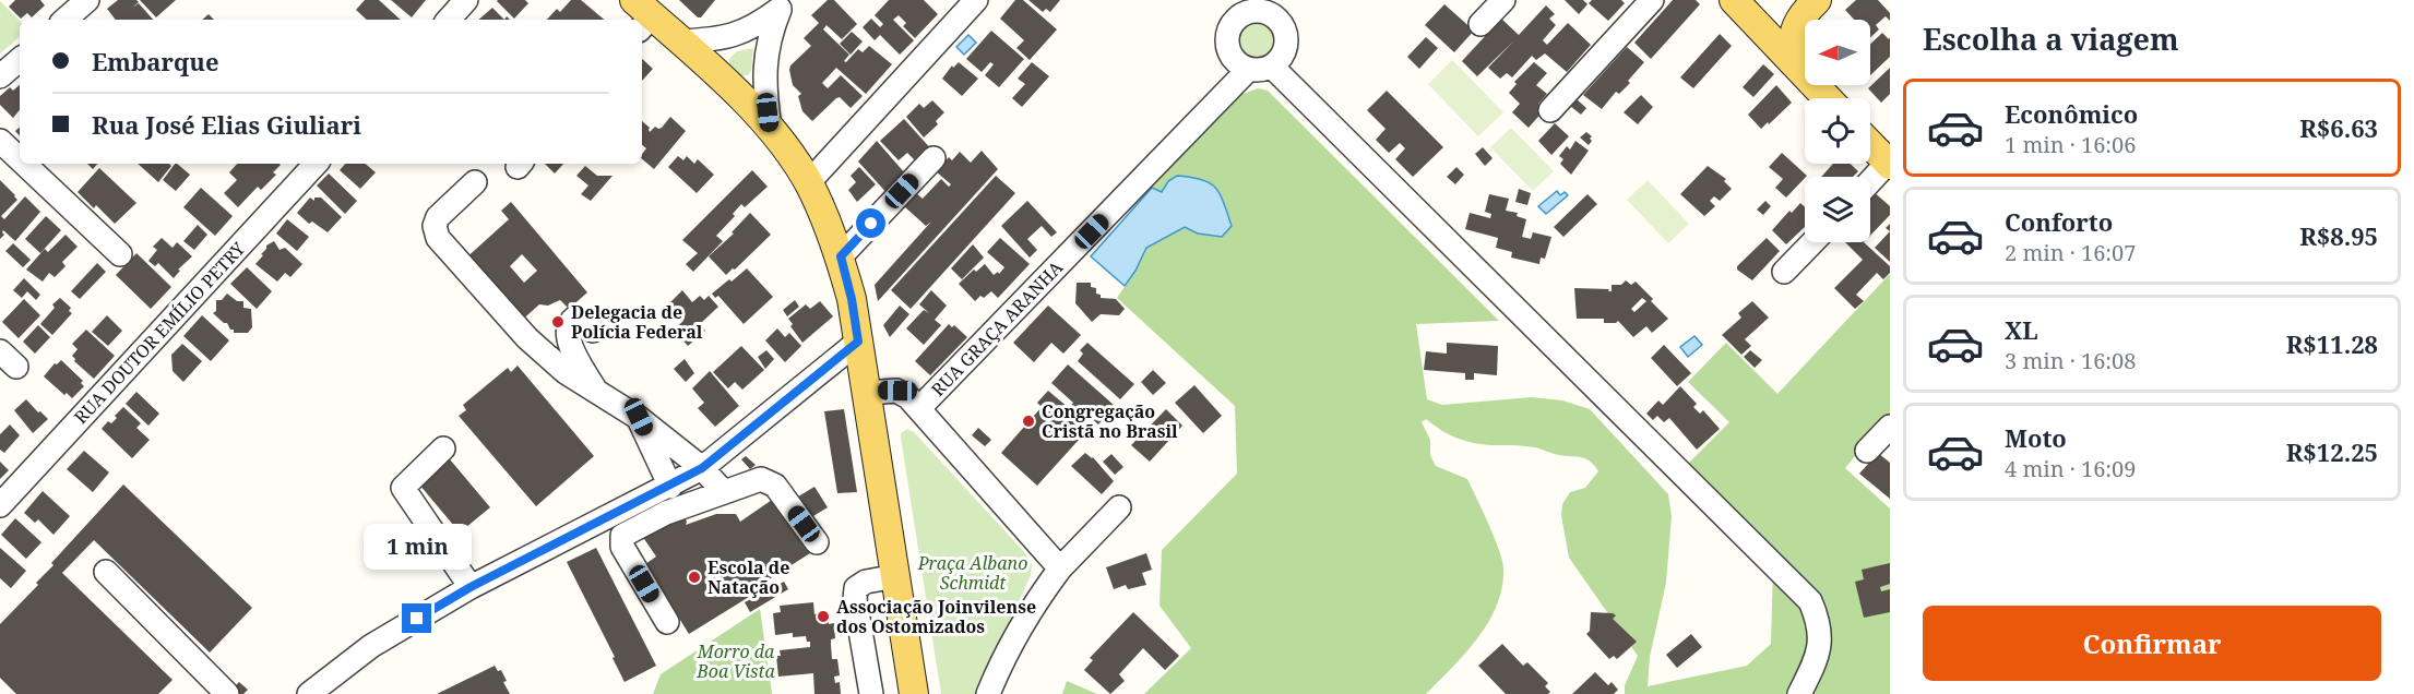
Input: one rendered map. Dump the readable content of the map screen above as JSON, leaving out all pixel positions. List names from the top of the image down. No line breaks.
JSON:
{"streets":{"street":["RUA GRAÇA ARANHA","RUA DOUTOR EMÍLIO PETRY"]},"parks":["Praça Albano Schmidt","Morro da Boa Vista"],"places":["Delegacia de Polícia Federal","Congregação Cristã no Brasil","Escola de Natação","Associação Joinvilense dos Ostomizados"],"north":"left","page":{"heading":"Escolha a viagem","banner":["Embarque","Rua José Elias Giuliari"],"list":[{"name":"Econômico","note":"1 min · 16:06","value":"R$6.63"},{"name":"Conforto","note":"2 min · 16:07","value":"R$8.95"},{"name":"XL","note":"3 min · 16:08","value":"R$11.28"},{"name":"Moto","note":"4 min · 16:09","value":"R$12.25"}],"bubble":"1 min","buttons":"Confirmar"}}
